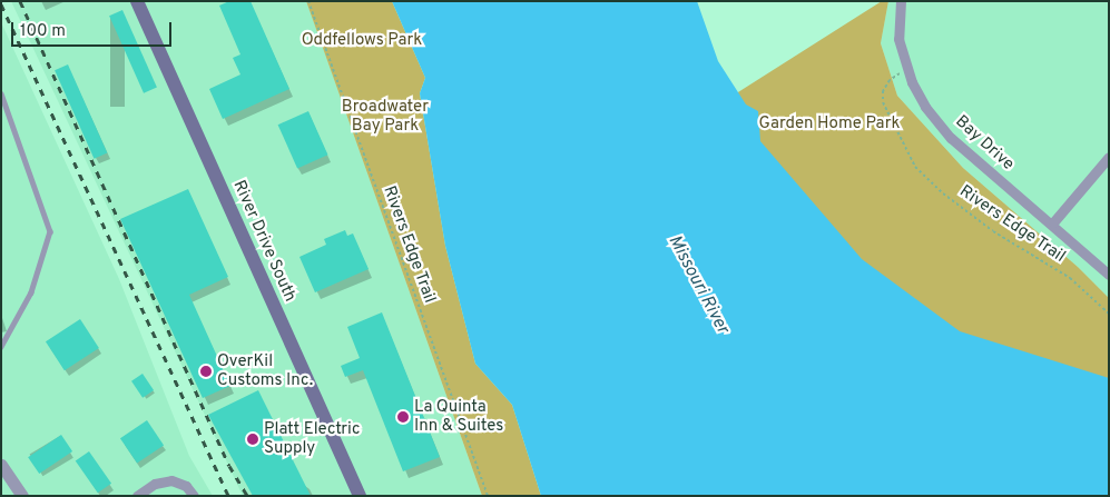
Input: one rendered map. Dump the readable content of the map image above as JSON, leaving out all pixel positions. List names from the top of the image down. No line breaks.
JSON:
{"streets":{"main road":["River Drive South"],"street":["Bay Drive"],"path":["Rivers Edge Trail"]},"crossings":[["Bay Drive","Rivers Edge Trail"]],"water":["Missouri River"],"parks":["Oddfellows Park","Broadwater Bay Park","Garden Home Park"],"places":["OverKil Customs Inc.","La Quinta Inn & Suites","Platt Electric Supply"],"scale_bar":"100 m"}
